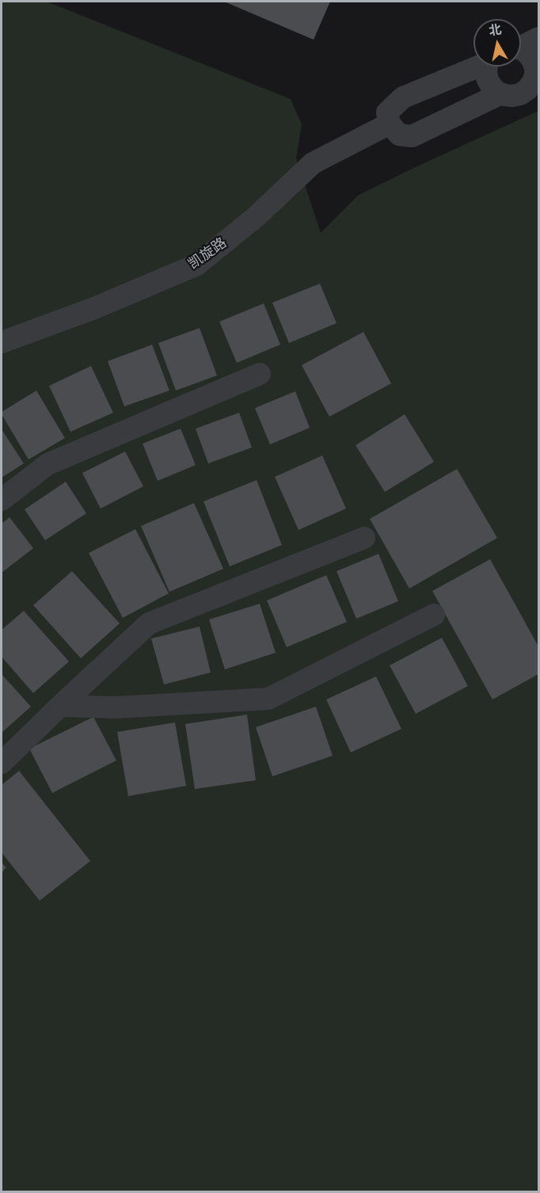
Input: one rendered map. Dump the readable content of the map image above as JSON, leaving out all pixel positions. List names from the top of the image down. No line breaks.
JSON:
{"streets":{"street":["凯旋路"]},"north":"top"}
